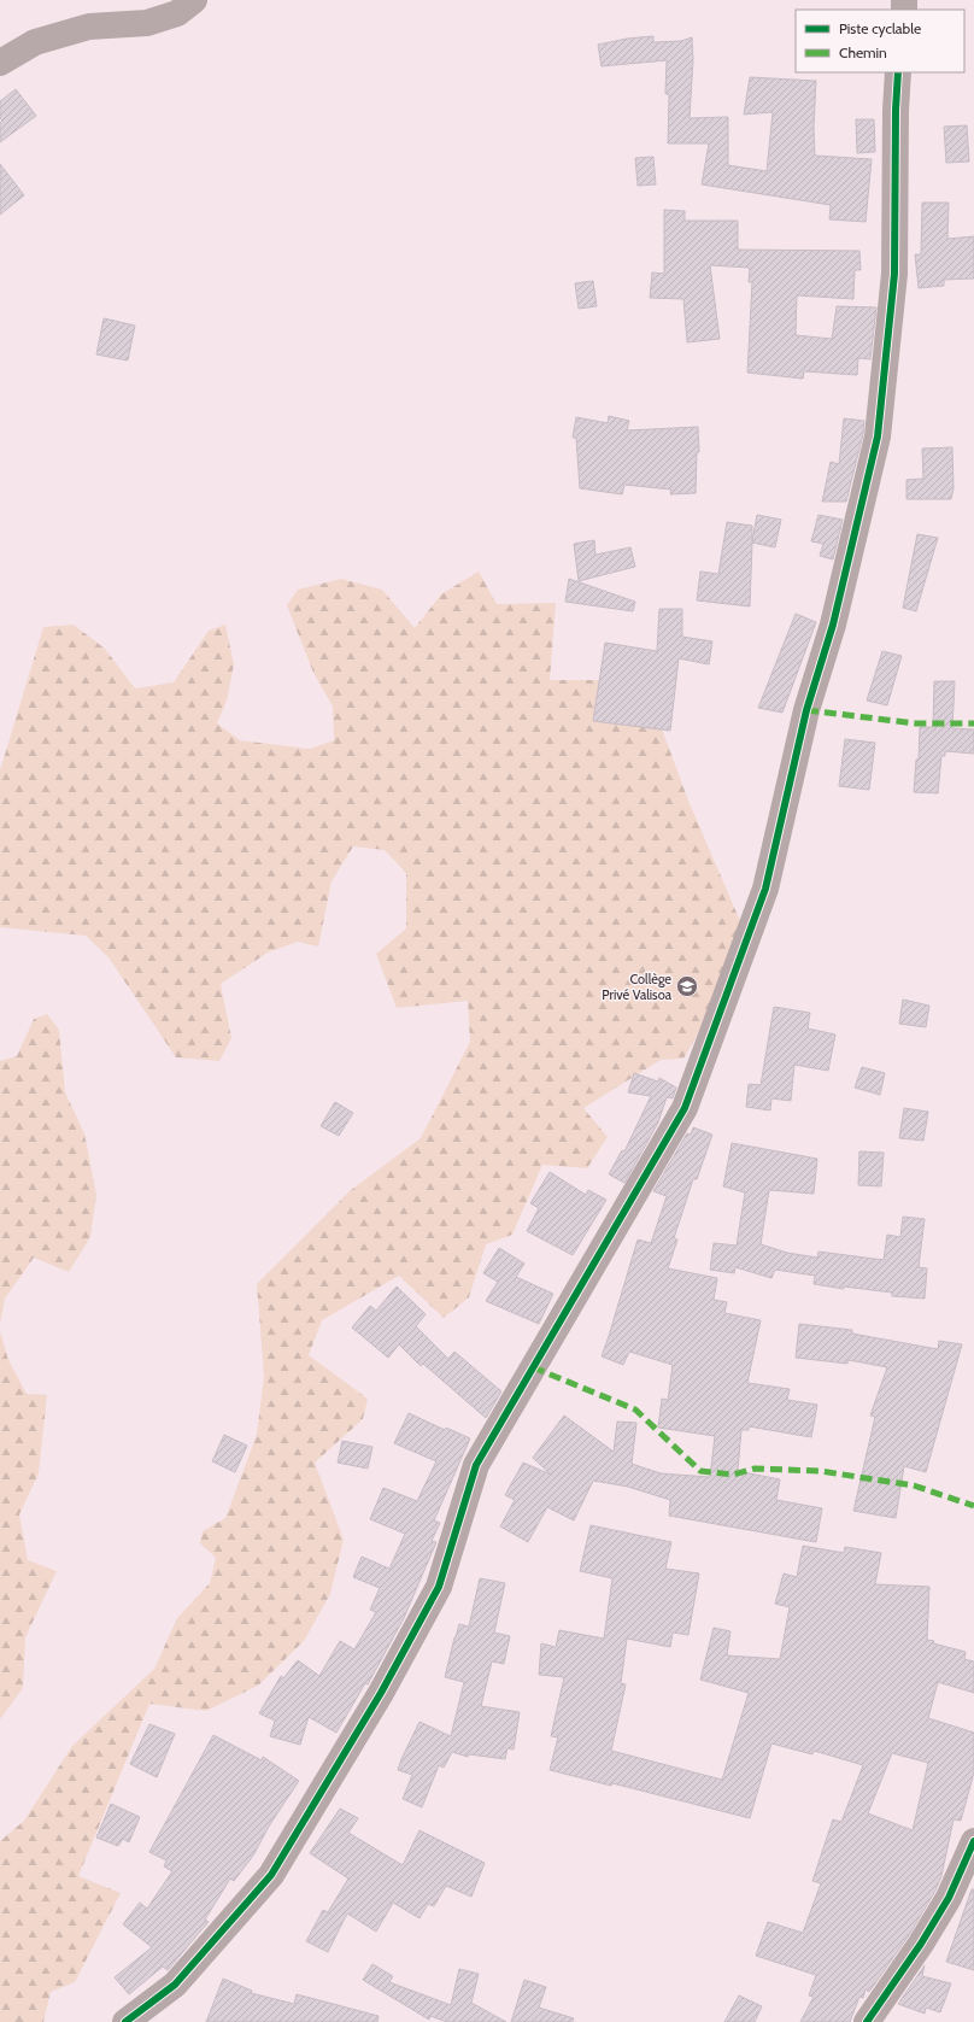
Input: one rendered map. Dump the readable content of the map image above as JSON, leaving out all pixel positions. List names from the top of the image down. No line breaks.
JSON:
{"places":{"school or university":["Collège Privé Valisoa"]},"legend":["Piste cyclable","Chemin"]}
